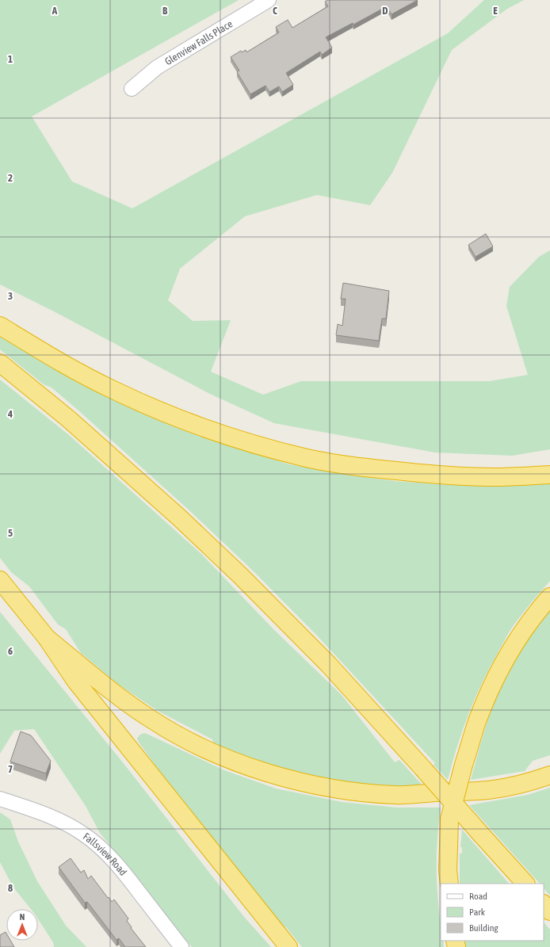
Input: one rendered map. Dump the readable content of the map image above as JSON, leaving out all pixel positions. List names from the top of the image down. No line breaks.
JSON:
{"streets":{"street":["Glenview Falls Place","Fallsview Road"]},"legend":["Road","Park","Building"],"north":"top","grid":{"columns":["A","B","C","D","E"],"rows":["1","2","3","4","5","6","7","8"]}}
